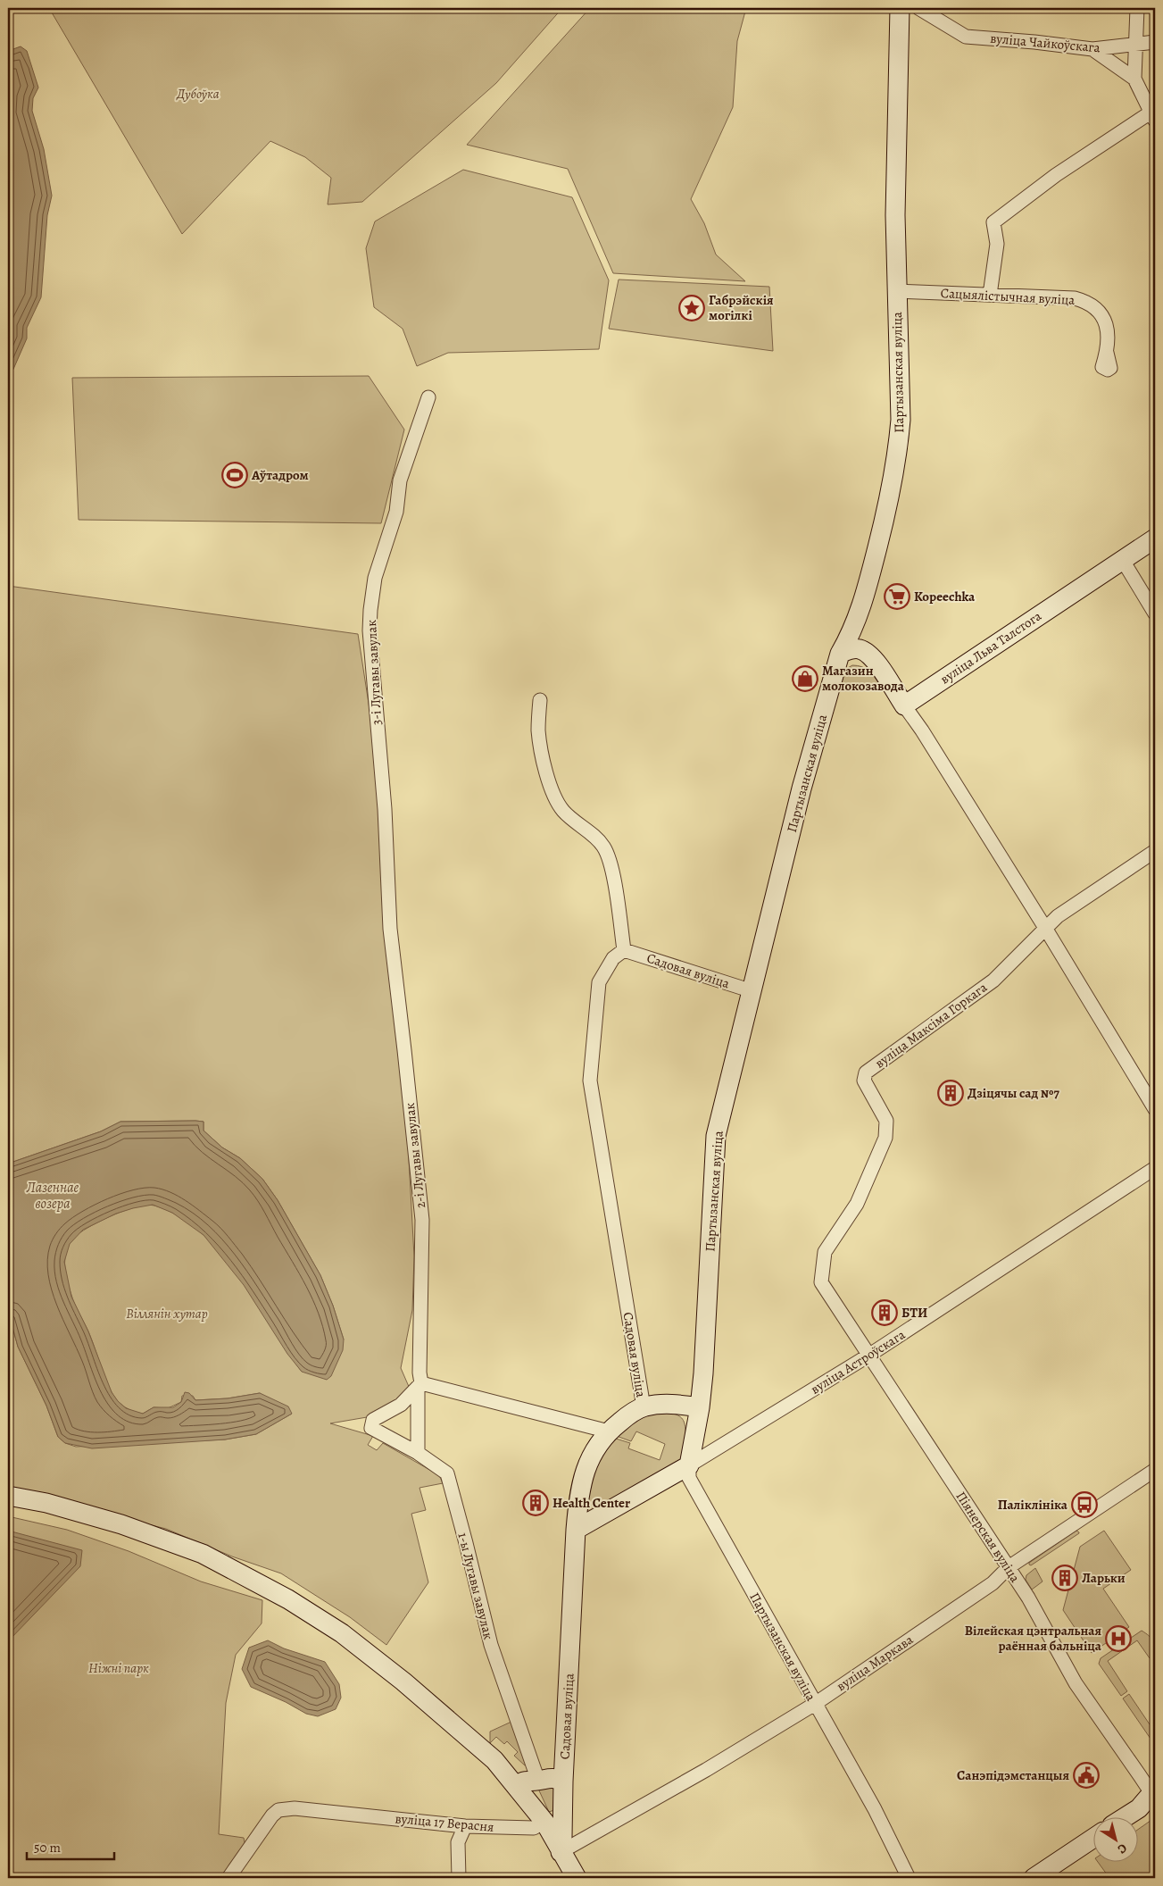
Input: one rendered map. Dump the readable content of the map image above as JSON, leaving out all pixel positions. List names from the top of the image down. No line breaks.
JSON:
{"streets":{"main road":["Партызанская вуліца","вуліца Льва Талстога","Садовая вуліца","вуліца Астроўскага"],"street":["вуліца Чайкоўскага","Сацыялістычная вуліца","3-і Лугавы завулак","вуліца Максіма Горкага","2-і Лугавы завулак","Піянерская вуліца","1-ы Лугавы завулак","вуліца Маркава","вуліца 17 Верасня"]},"crossings":[["Сацыялістычная вуліца","Партызанская вуліца"],["Партызанская вуліца","Садовая вуліца"],["Партызанская вуліца","вуліца Астроўскага"],["Партызанская вуліца","вуліца Маркава"],["3-і Лугавы завулак","2-і Лугавы завулак"],["Садовая вуліца","вуліца Астроўскага"],["Садовая вуліца","вуліца Маркава"],["вуліца Максіма Горкага","Піянерская вуліца"],["2-і Лугавы завулак","1-ы Лугавы завулак"],["вуліца Астроўскага","Піянерская вуліца"],["Піянерская вуліца","вуліца Маркава"]],"water":["Лазеннае возера"],"parks":["Дубоўка","Віллянін хутар","Ніжні парк"],"places":{"place":["Габрэйскія могілкі"],"sports":["Аўтадром"],"supermarket":["Kopeechka"],"shop":["Магазин молокозавода"],"building":["Дзіцячы сад №7","БТИ","Health Center","Ларьки"],"bus stop":["Паліклініка"],"hospital":["Вілейская цэнтральная раённая бальніца"],"public building":["Санэпідэмстанцыя"]},"scale_bar":"50 m","north":"bottom right"}
